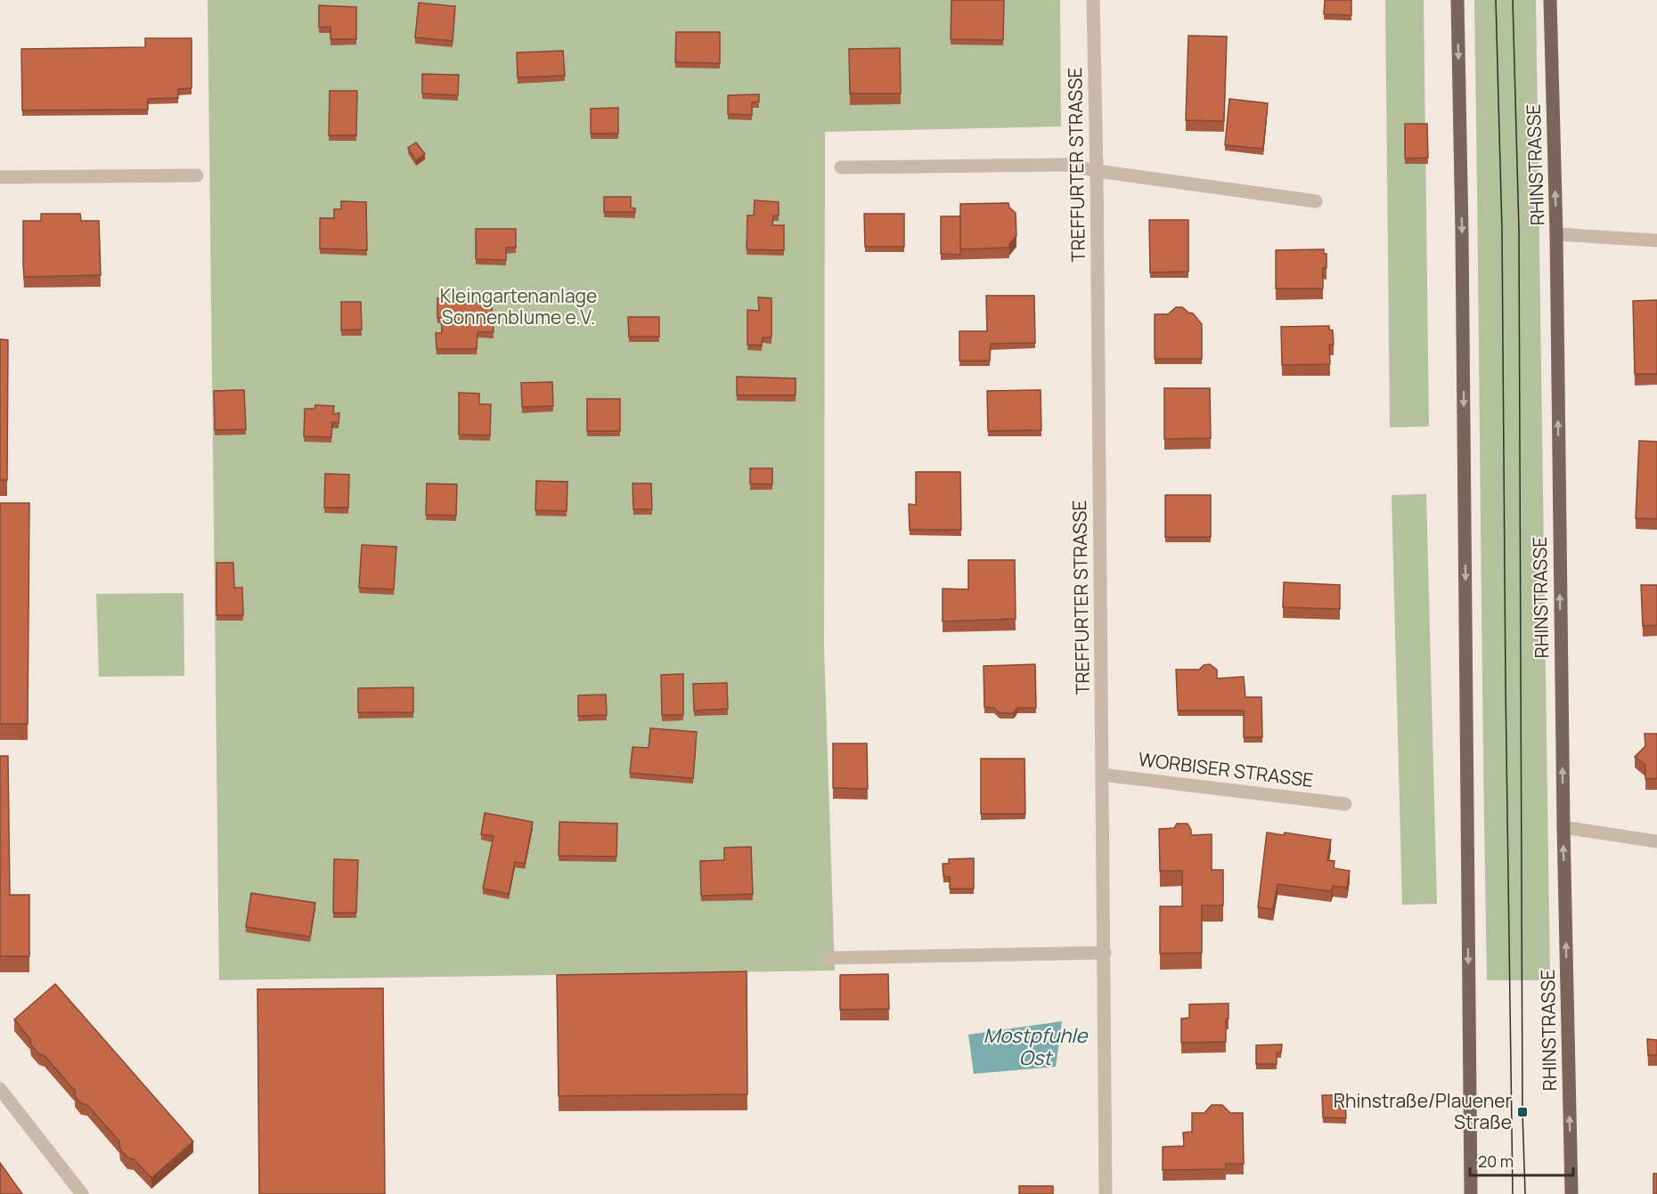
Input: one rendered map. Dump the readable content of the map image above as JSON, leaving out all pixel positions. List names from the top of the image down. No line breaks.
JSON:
{"streets":{"main road":["RHINSTRASSE"],"street":["TREFFURTER STRASSE","WORBISER STRASSE"]},"crossings":[["TREFFURTER STRASSE","WORBISER STRASSE"]],"water":["Mostpfuhle Ost"],"parks":["Kleingartenanlage Sonnenblume e.V."],"places":{"transit":["Rhinstraße/Plauener Straße"]},"scale_bar":"20 m"}
